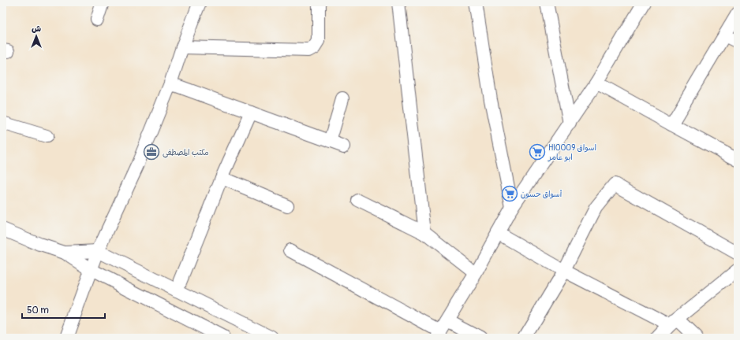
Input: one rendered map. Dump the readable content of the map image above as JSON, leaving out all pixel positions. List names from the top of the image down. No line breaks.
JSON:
{"places":{"office":["مكتب المصطفى"],"supermarket":["Hl0009 اسواق ابو عامر","أسواق حسون"]},"scale_bar":"50 m","north":"top"}
